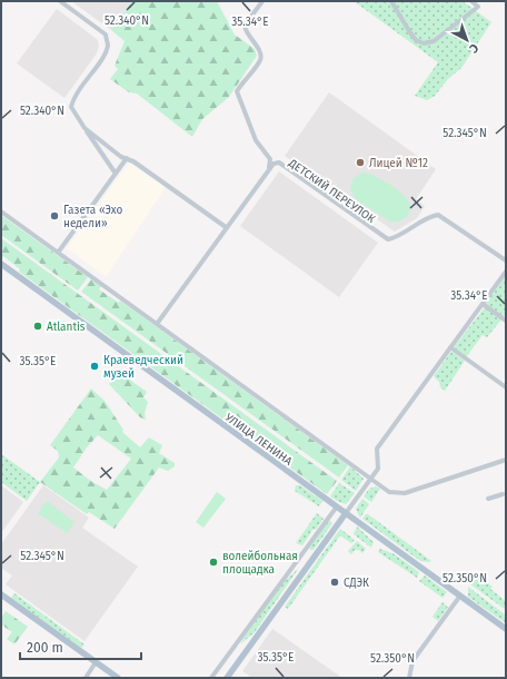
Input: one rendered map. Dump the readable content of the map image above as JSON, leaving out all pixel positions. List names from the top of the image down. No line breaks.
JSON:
{"streets":{"main road":["УЛИЦА ЛЕНИНА"],"street":["ДЕТСКИЙ ПЕРЕУЛОК"]},"places":["Лицей №12","Газета «Эхо недели»","Atlantis","Краеведческий музей","волейбольная площадка","СДЭК"],"scale_bar":"200 m","north":"bottom right","coordinates":["52.340°N","35.34°E","52.345°N","35.35°E","52.350°N"]}
